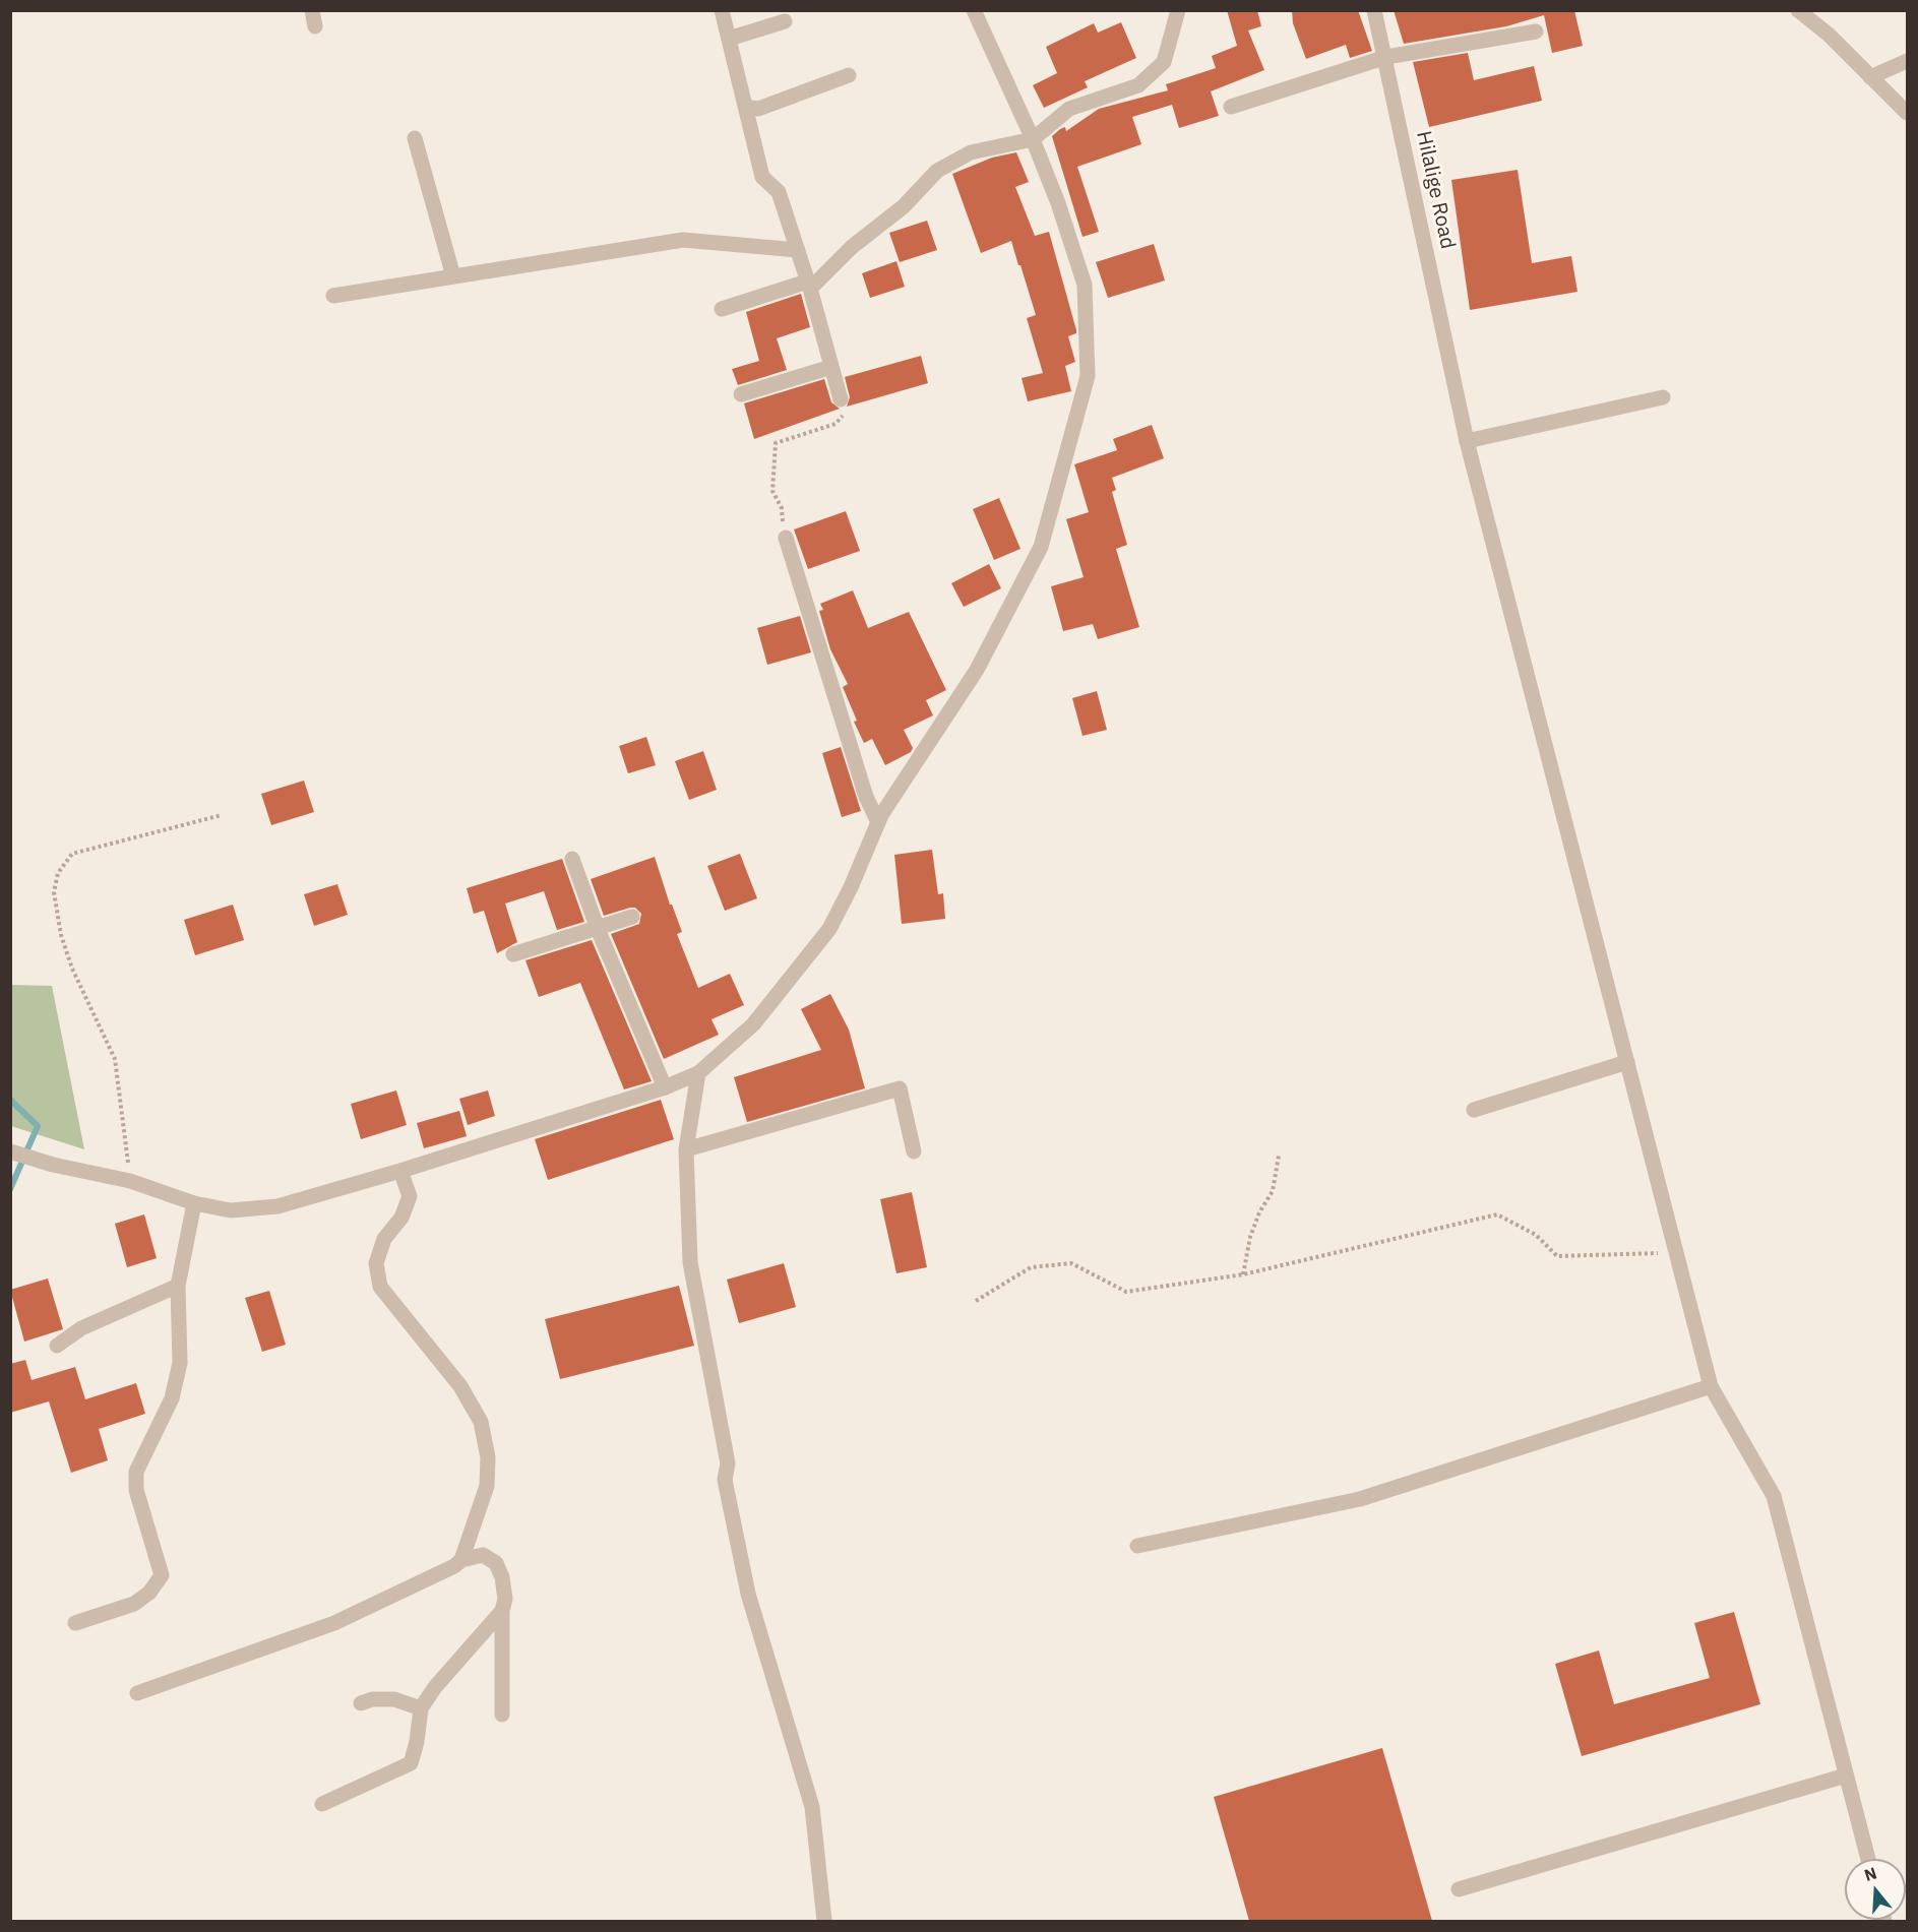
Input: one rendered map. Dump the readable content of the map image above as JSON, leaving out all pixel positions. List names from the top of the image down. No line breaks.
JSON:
{"streets":{"street":["Hilalige Road"]},"north":"top"}
